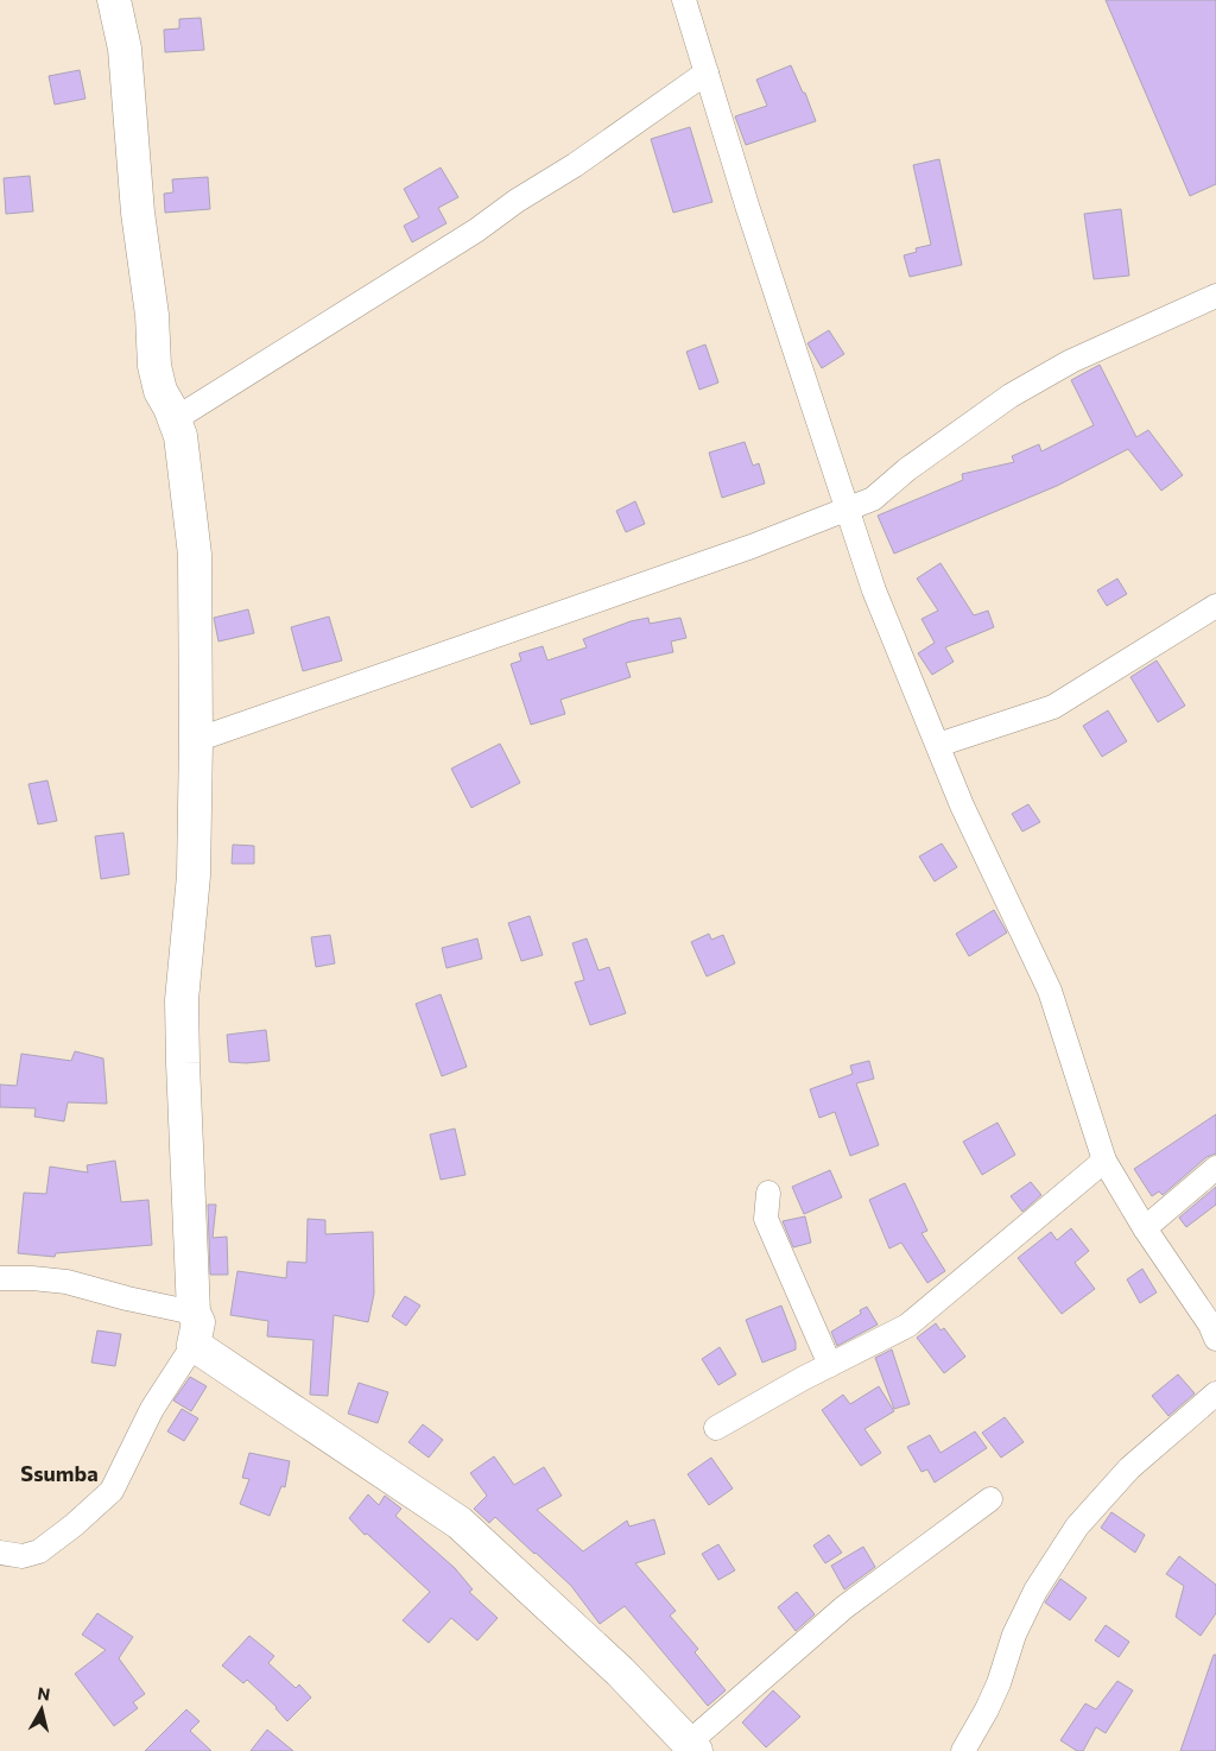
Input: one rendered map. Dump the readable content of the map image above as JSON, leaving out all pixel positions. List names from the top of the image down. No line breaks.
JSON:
{"districts":["Ssumba"],"north":"top"}
